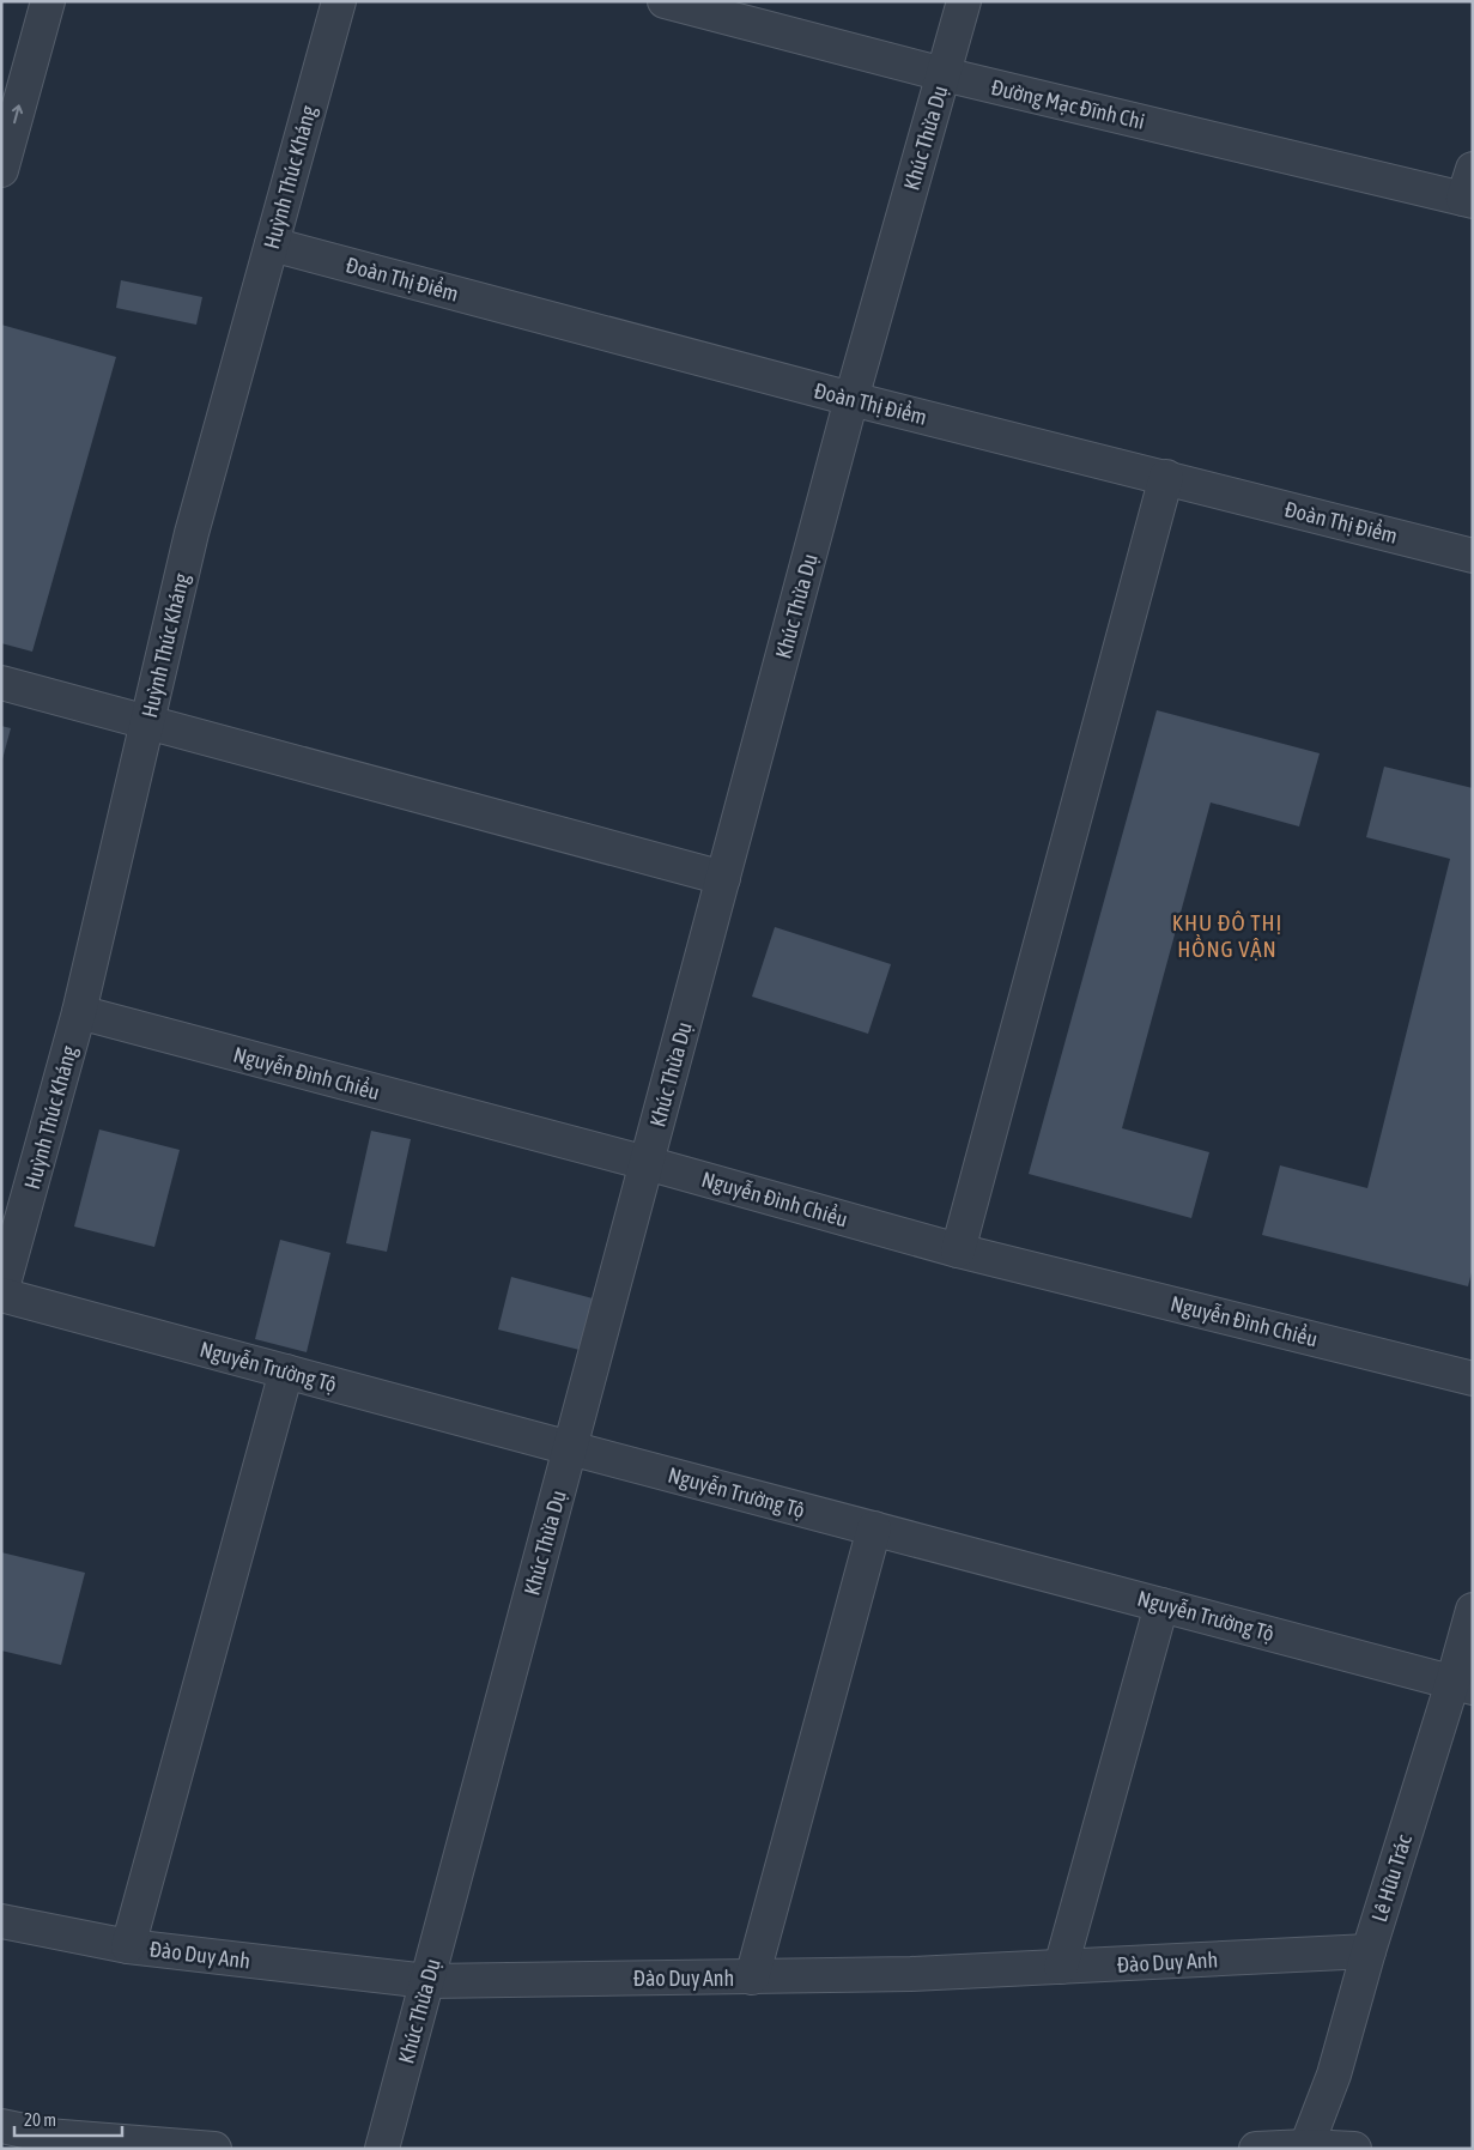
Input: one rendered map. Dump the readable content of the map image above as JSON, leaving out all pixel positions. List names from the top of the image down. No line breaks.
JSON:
{"streets":{"street":["Đường Mạc Đĩnh Chi","Khúc Thừa Dụ","Huỳnh Thúc Kháng","Đoàn Thị Điểm","Nguyễn Đình Chiểu","Nguyễn Trường Tộ","Lê Hữu Trác","Đào Duy Anh"]},"crossings":[["Đường Mạc Đĩnh Chi","Khúc Thừa Dụ"],["Khúc Thừa Dụ","Đoàn Thị Điểm"],["Khúc Thừa Dụ","Nguyễn Đình Chiểu"],["Khúc Thừa Dụ","Nguyễn Trường Tộ"],["Khúc Thừa Dụ","Đào Duy Anh"],["Huỳnh Thúc Kháng","Đoàn Thị Điểm"],["Huỳnh Thúc Kháng","Nguyễn Đình Chiểu"],["Huỳnh Thúc Kháng","Nguyễn Trường Tộ"],["Nguyễn Trường Tộ","Lê Hữu Trác"],["Lê Hữu Trác","Đào Duy Anh"]],"districts":["KHU ĐÔ THỊ HỒNG VẬN"],"scale_bar":"20 m"}
